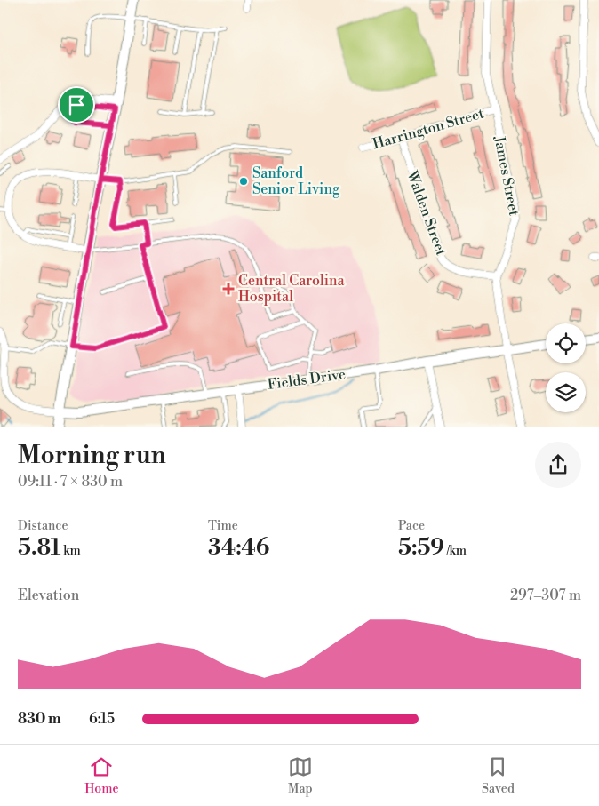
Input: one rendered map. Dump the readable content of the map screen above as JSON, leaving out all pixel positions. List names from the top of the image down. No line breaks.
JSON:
{"streets":{"street":["Harrington Street","James Street","Walden Street","Fields Drive"]},"crossings":[["Harrington Street","James Street"],["Harrington Street","Walden Street"],["James Street","Walden Street"],["James Street","Fields Drive"]],"places":{"other":["Sanford Senior Living"],"health":["Central Carolina Hospital"]},"page":{"heading":["Morning run","09:11 · 7 × 830 m"],"stats":[["Distance","5.81 km"],["Time","34:46"],["Pace","5:59 /km"]],"chart":["Elevation","297–307 m"],"list":[{"name":"830 m","note":"6:15"}],"tabs":["Home","Map","Saved"]}}
